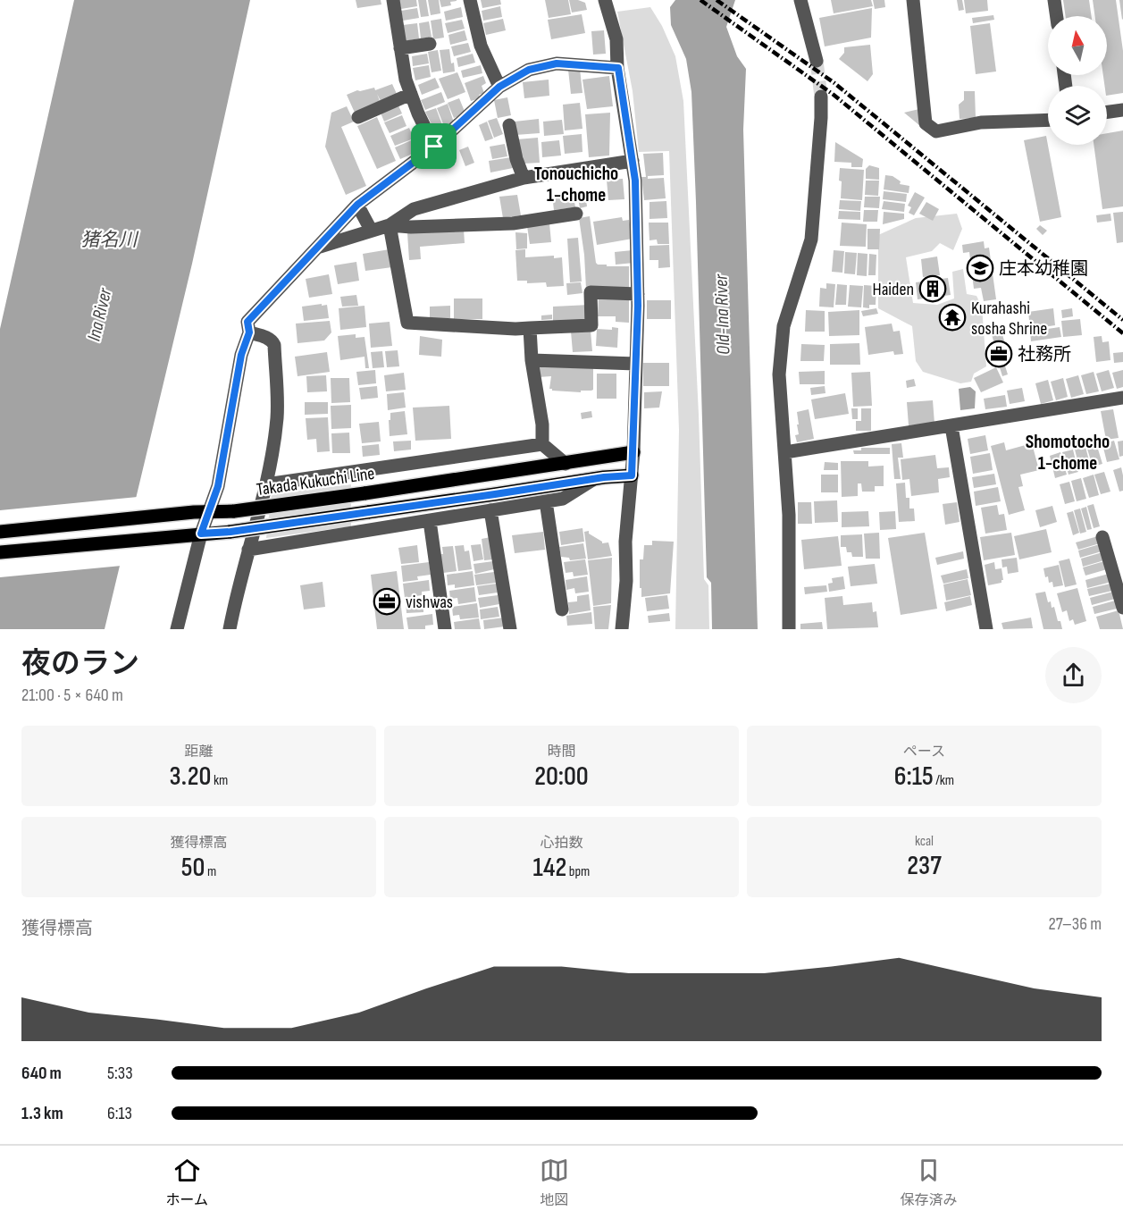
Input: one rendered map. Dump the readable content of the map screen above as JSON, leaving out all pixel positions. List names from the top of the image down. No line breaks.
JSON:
{"streets":{"main road":["Takada Kukuchi Line"]},"districts":["Tonouchicho 1-chome","Shomotocho 1-chome"],"water":["猪名川","Ina River","Old-Ina River"],"places":{"school or university":["庄本幼稚園"],"building":["Haiden"],"temple":["Kurahashi sosha Shrine"],"office":["社務所","vishwas"]},"north":"top","page":{"heading":["夜のラン","21:00 · 5 × 640 m"],"stats":[["距離","3.20 km"],["時間","20:00"],["ペース","6:15 /km"],["獲得標高","50 m"],["心拍数","142 bpm"],["kcal","237"]],"chart":["獲得標高","27–36 m"],"list":[{"name":"640 m","note":"5:33"},{"name":"1.3 km","note":"6:13"}],"tabs":["ホーム","地図","保存済み"]}}
